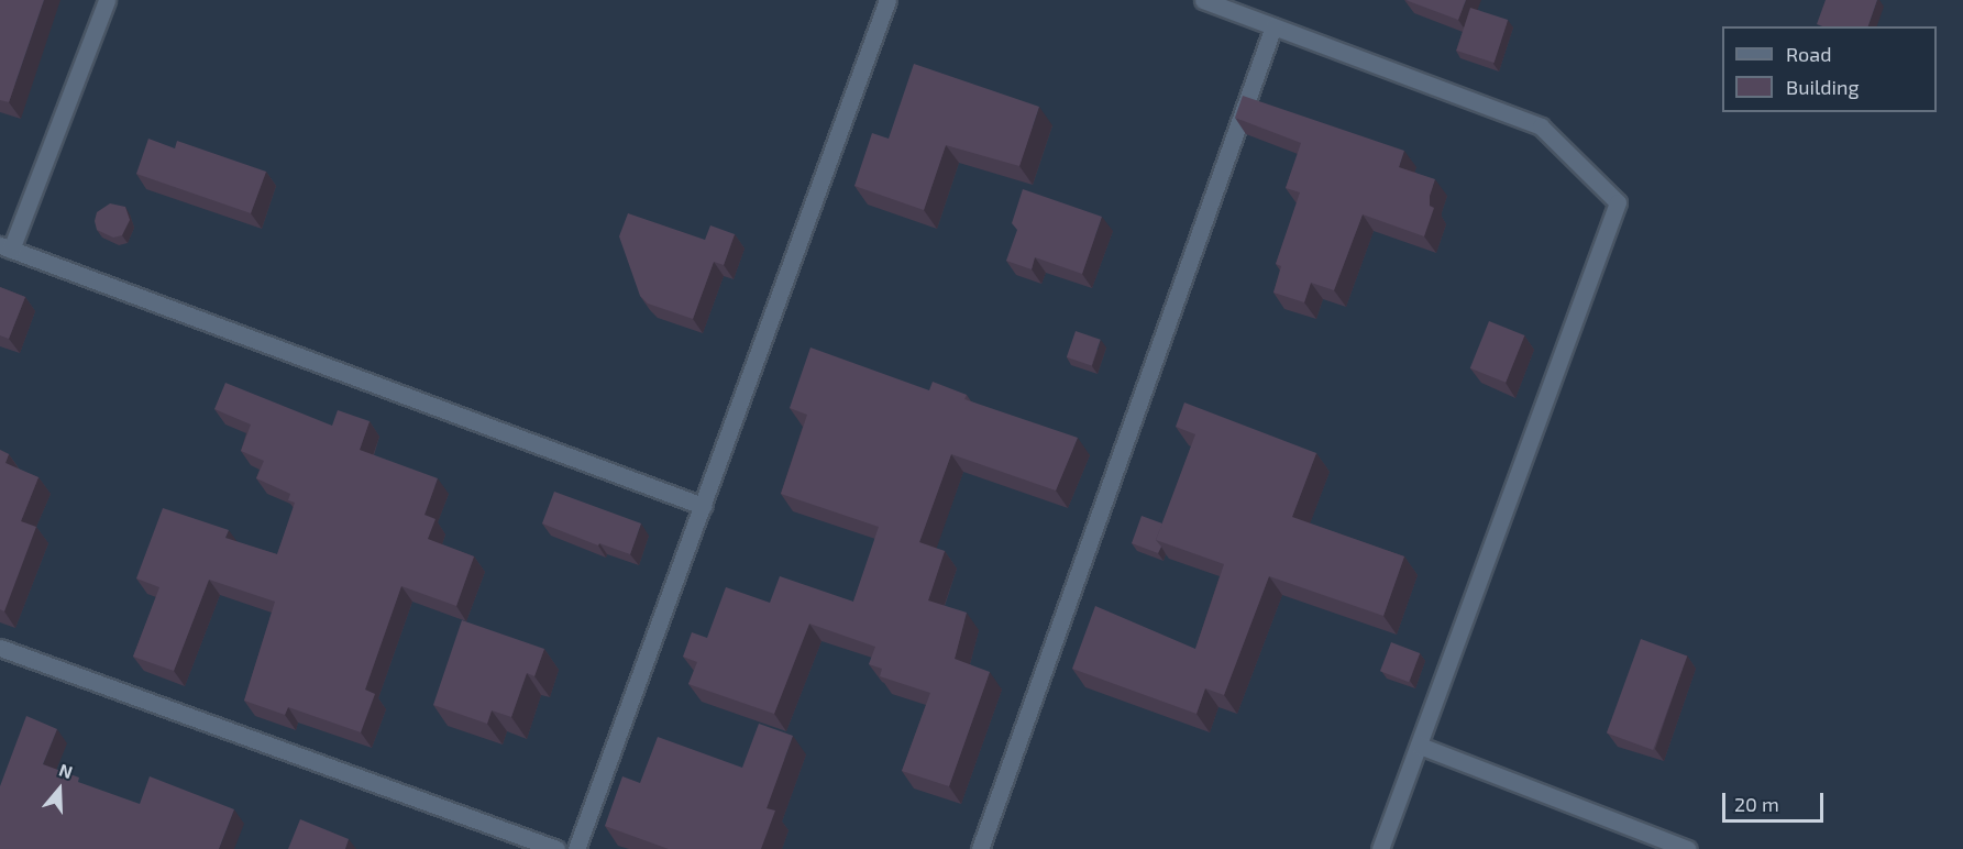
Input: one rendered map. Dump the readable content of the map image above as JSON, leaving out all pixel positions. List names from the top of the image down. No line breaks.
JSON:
{"legend":["Road","Building"],"scale_bar":"20 m","north":"top"}
